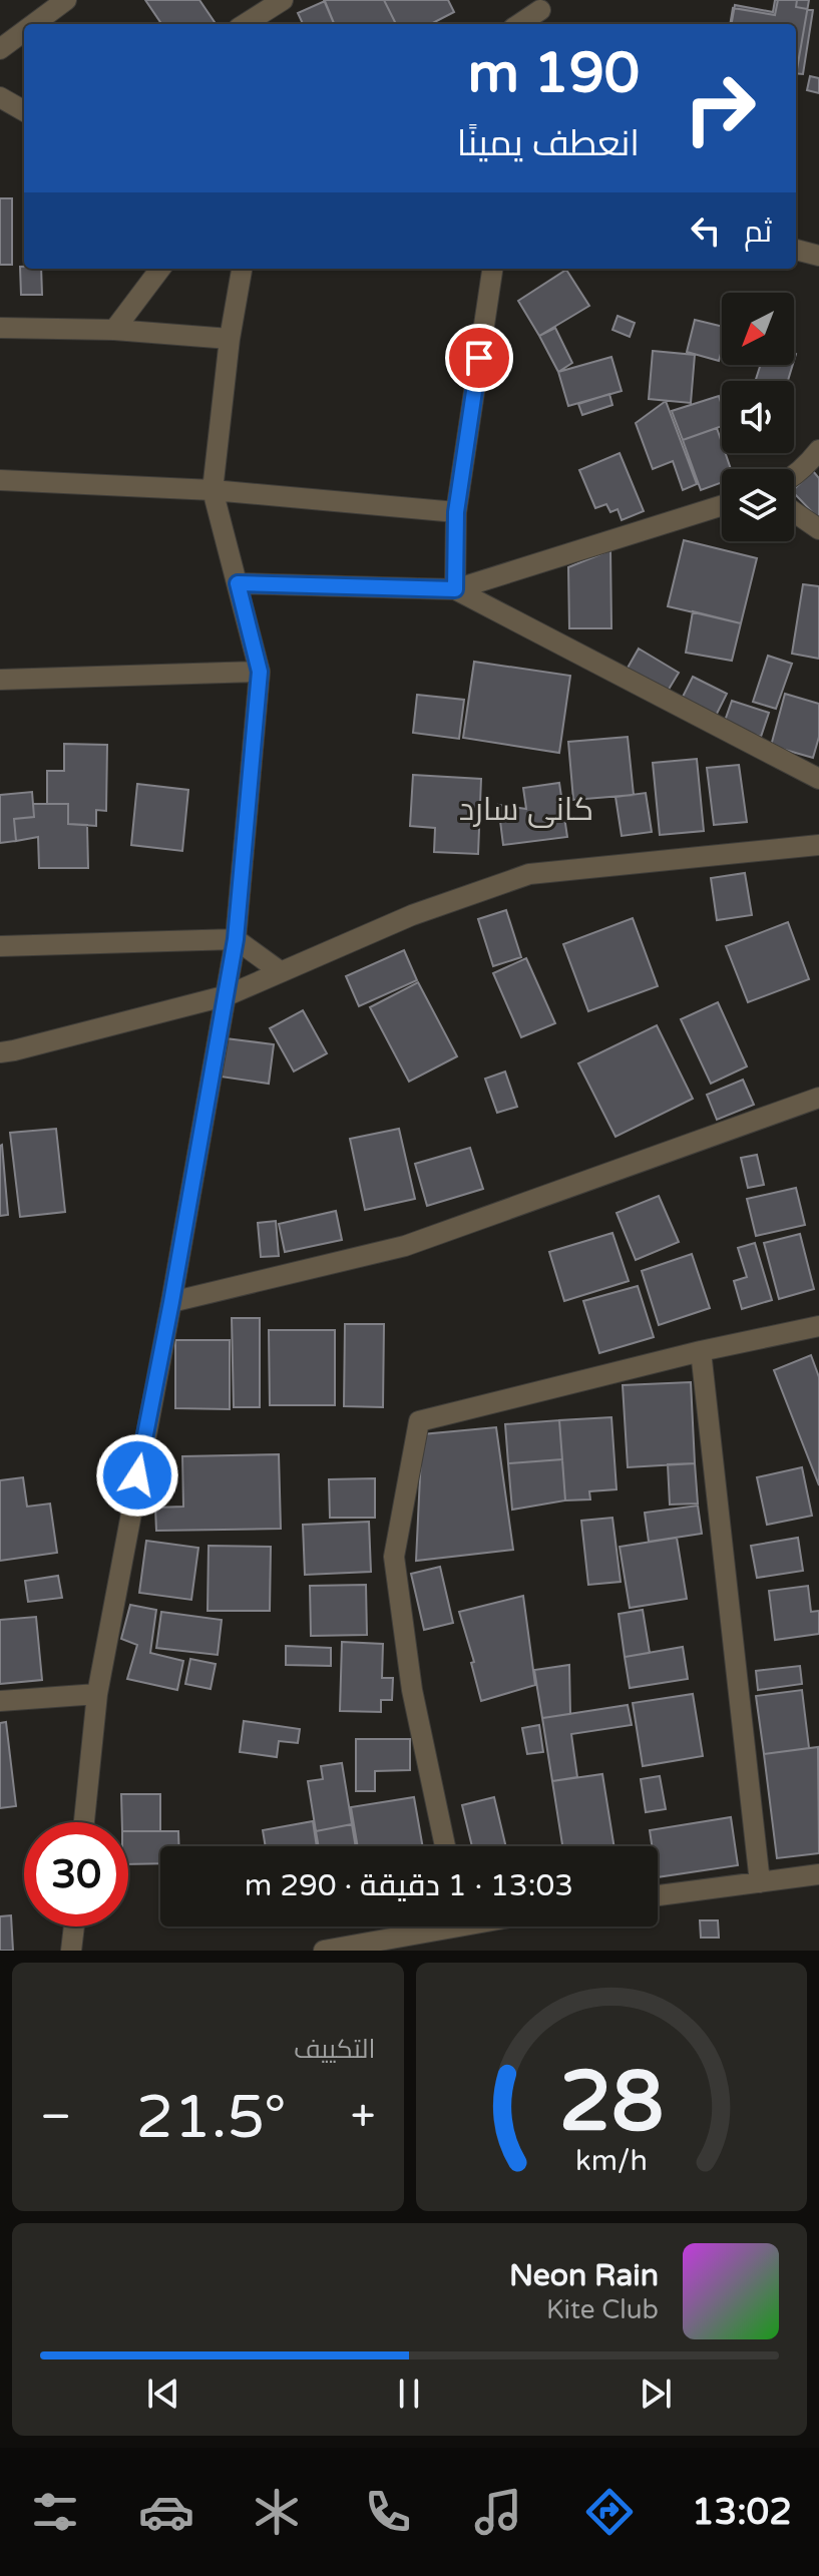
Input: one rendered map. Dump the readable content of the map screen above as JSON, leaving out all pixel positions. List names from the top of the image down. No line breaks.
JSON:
{"districts":["کانی سارد"],"north":"bottom left","page":{"turn":["190 m","انعطف يمينًا"],"then":"ثم","limit":"30","trip":"13:03 · 1 دقيقة · 290 m","tile":"التكييف","heat":["−","21.5°","+"],"song":["Neon Rain","Kite Club"],"tabs":"13:02","gauge":["28","km/h"]}}
